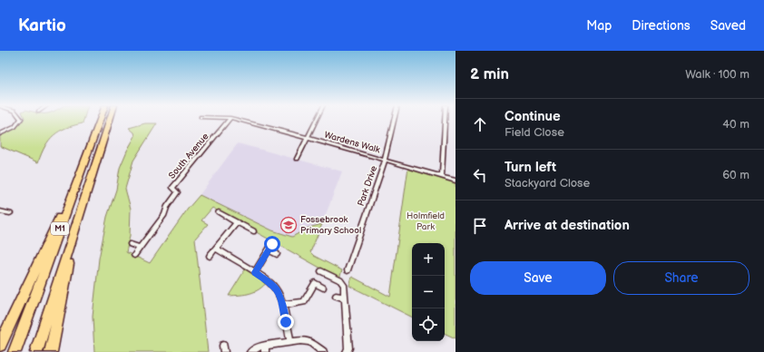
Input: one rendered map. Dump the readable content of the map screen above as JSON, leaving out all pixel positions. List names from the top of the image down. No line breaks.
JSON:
{"streets":{"highway":["M1"],"street":["Wardens Walk","South Avenue","Park Drive"]},"crossings":[["Wardens Walk","Park Drive"]],"parks":["Holmfield Park"],"places":{"school or university":["Fossebrook Primary School"]},"page":{"header":"Kartio","nav":["Map","Directions","Saved"],"heading":["2 min","Walk · 100 m"],"list":[["Continue","Field Close","40 m"],["Turn left","Stackyard Close","60 m"],"Arrive at destination"],"map_buttons":["+","−"],"buttons":["Save","Share"]}}
